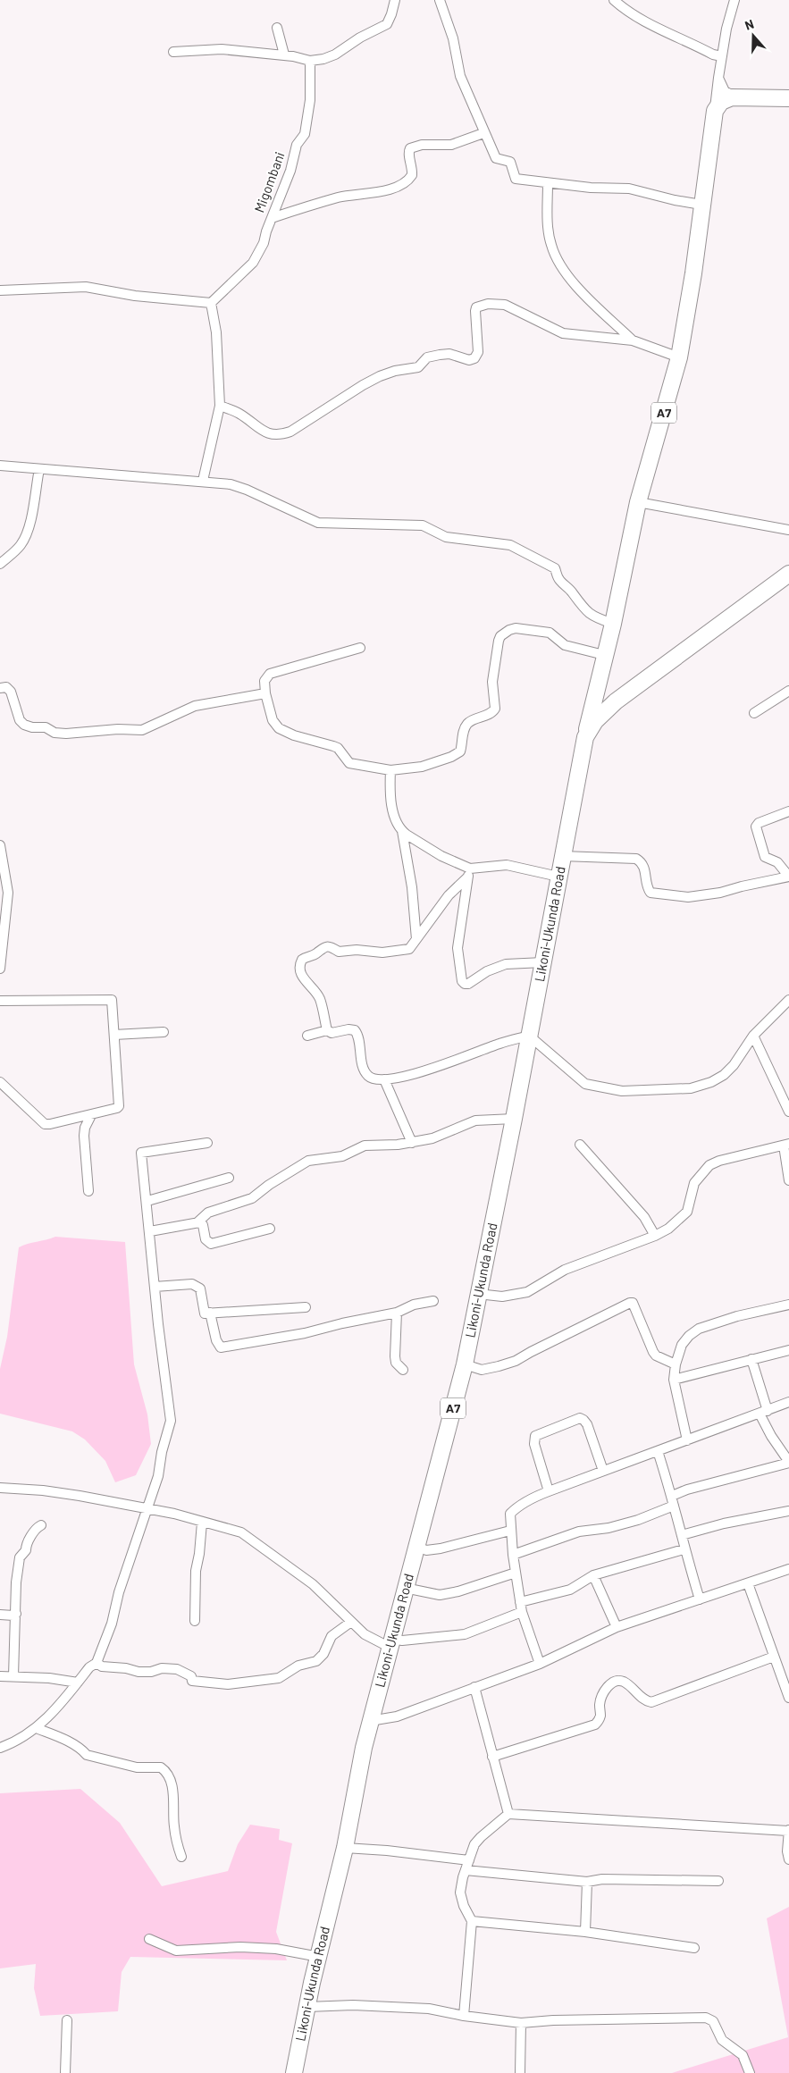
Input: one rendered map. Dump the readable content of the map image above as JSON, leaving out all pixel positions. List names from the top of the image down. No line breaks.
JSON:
{"streets":{"highway":["A7","Likoni-Ukunda Road"],"street":["Migombani"]},"crossings":[["A7","Likoni-Ukunda Road"]],"north":"top"}
